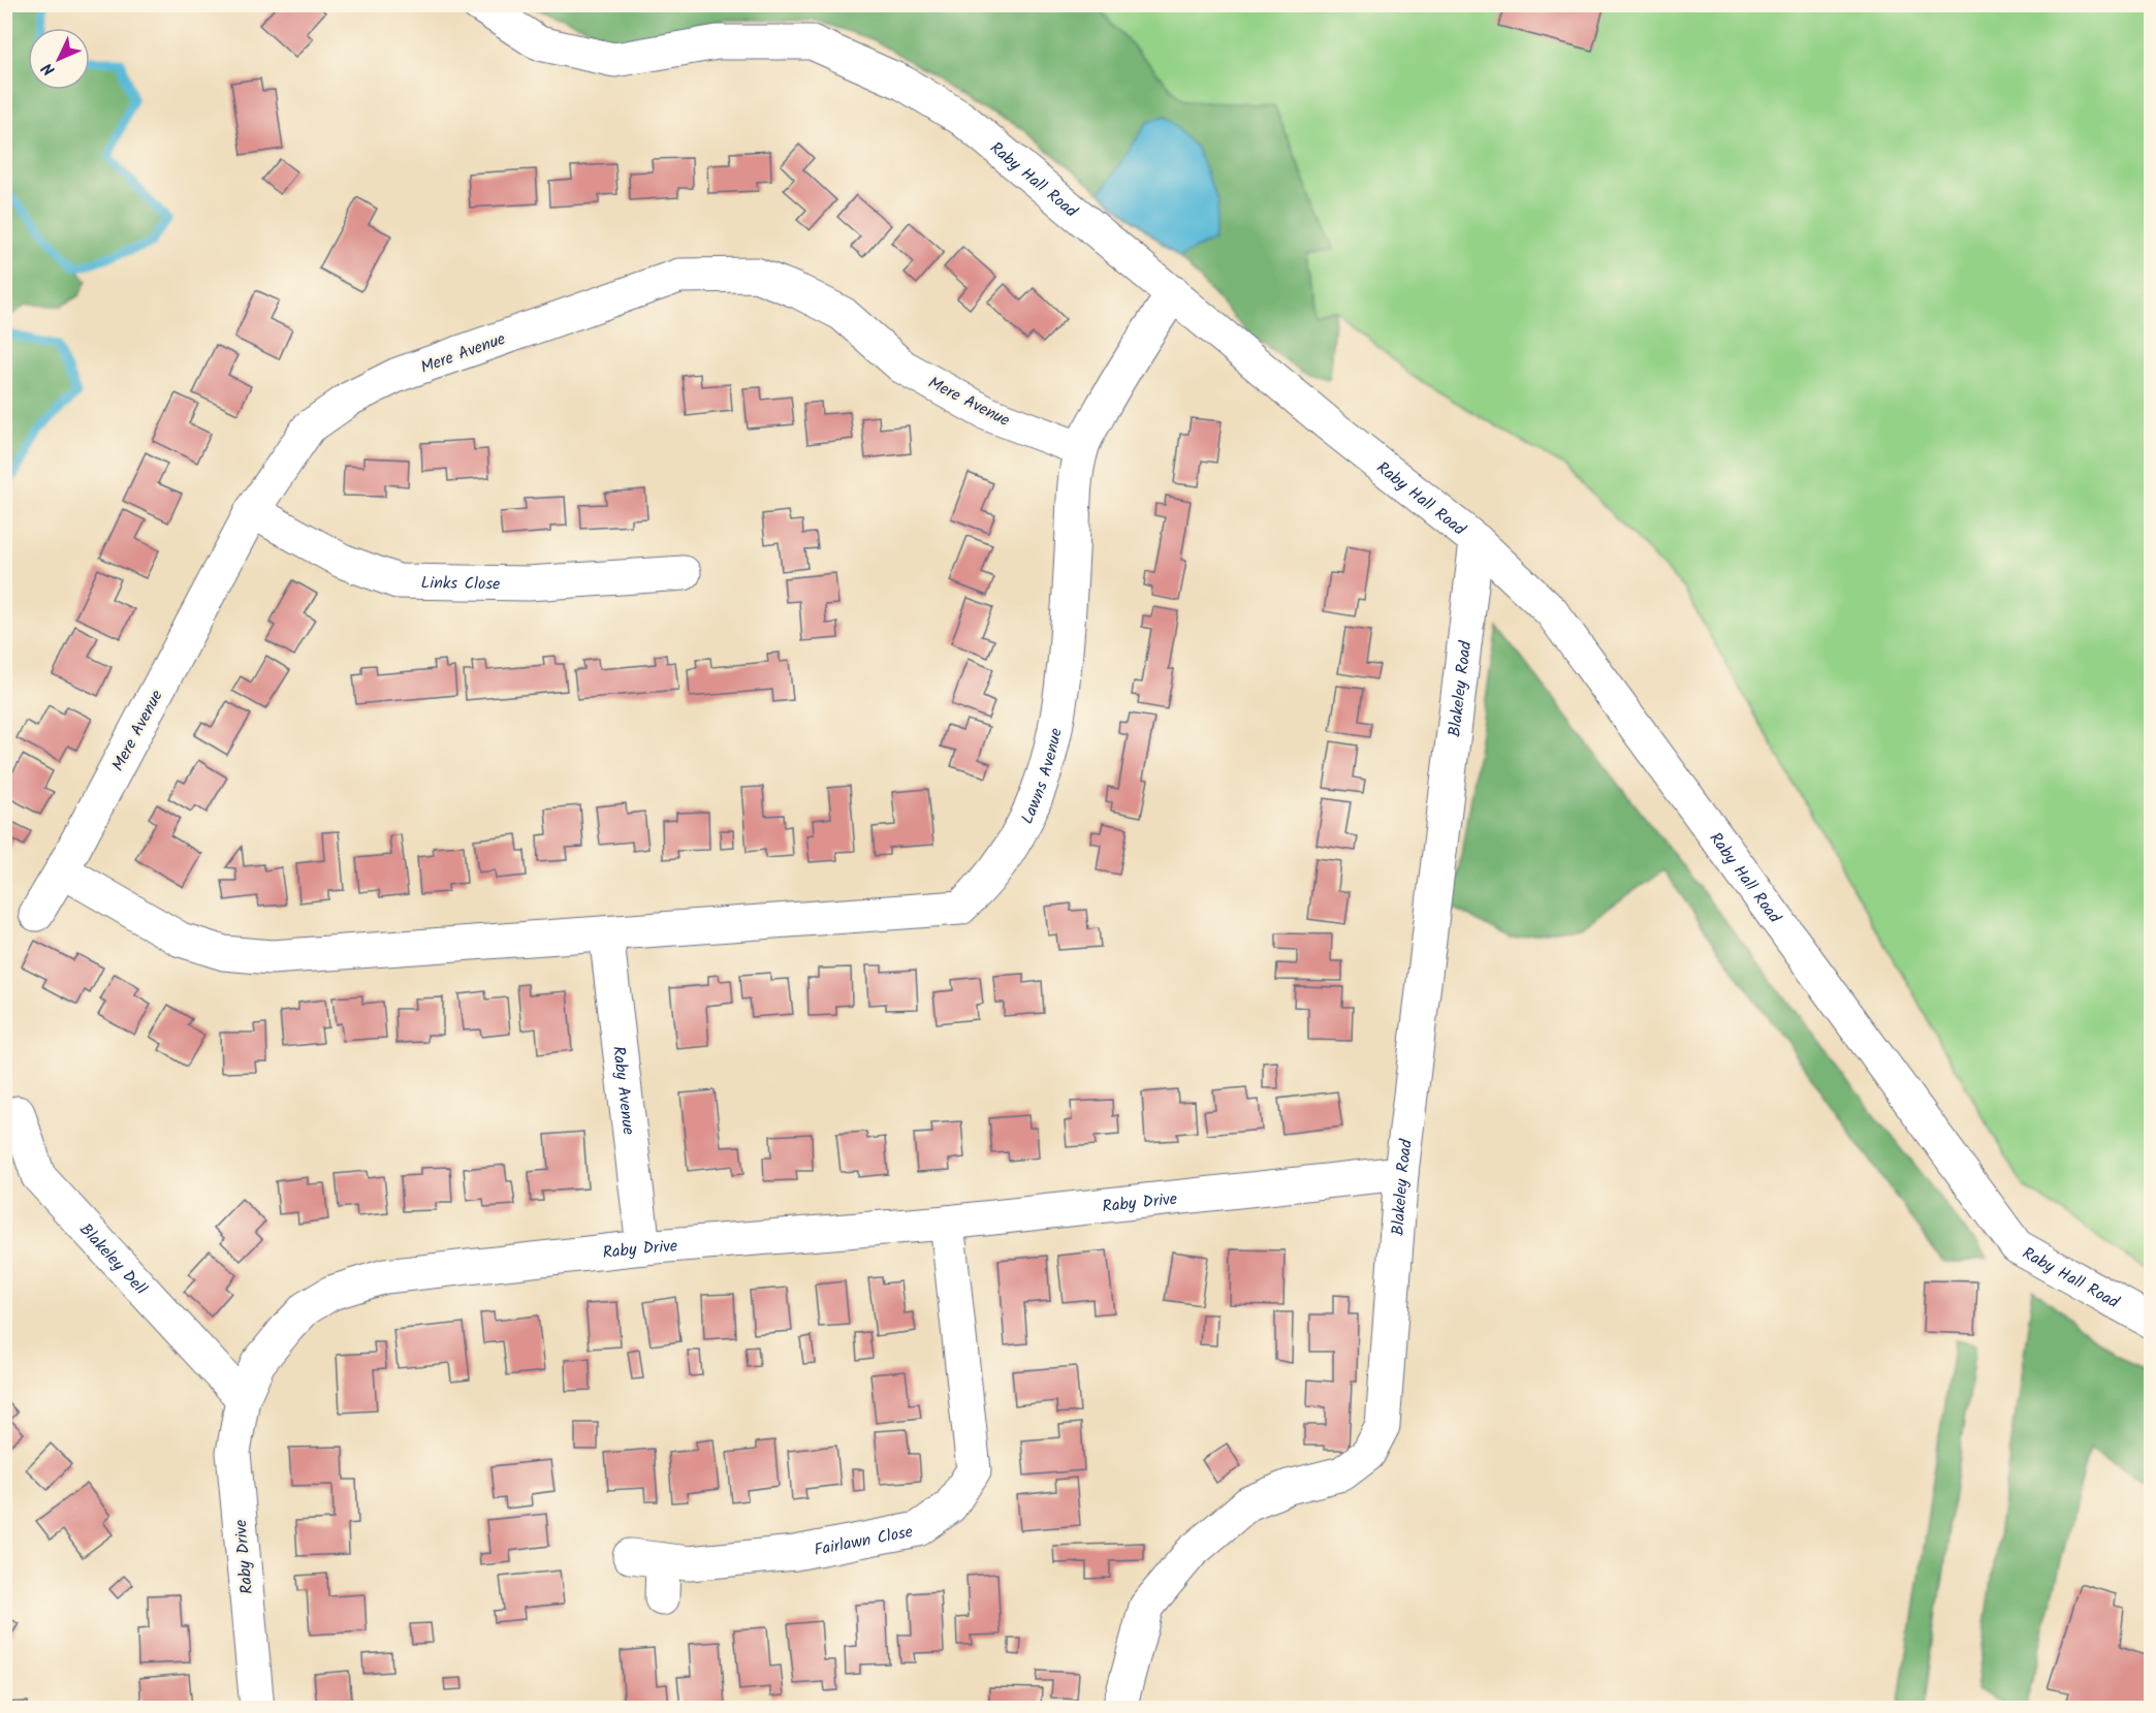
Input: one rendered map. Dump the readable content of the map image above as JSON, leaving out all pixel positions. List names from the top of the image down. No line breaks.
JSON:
{"streets":{"street":["Raby Hall Road","Mere Avenue","Links Close","Blakeley Road","Lawns Avenue","Raby Avenue","Raby Drive","Blakeley Dell","Fairlawn Close"]},"crossings":[["Raby Hall Road","Blakeley Road"],["Raby Hall Road","Lawns Avenue"],["Mere Avenue","Links Close"],["Mere Avenue","Lawns Avenue"],["Blakeley Road","Raby Drive"],["Lawns Avenue","Raby Avenue"],["Raby Avenue","Raby Drive"],["Raby Drive","Blakeley Dell"],["Raby Drive","Fairlawn Close"]],"north":"bottom left"}
